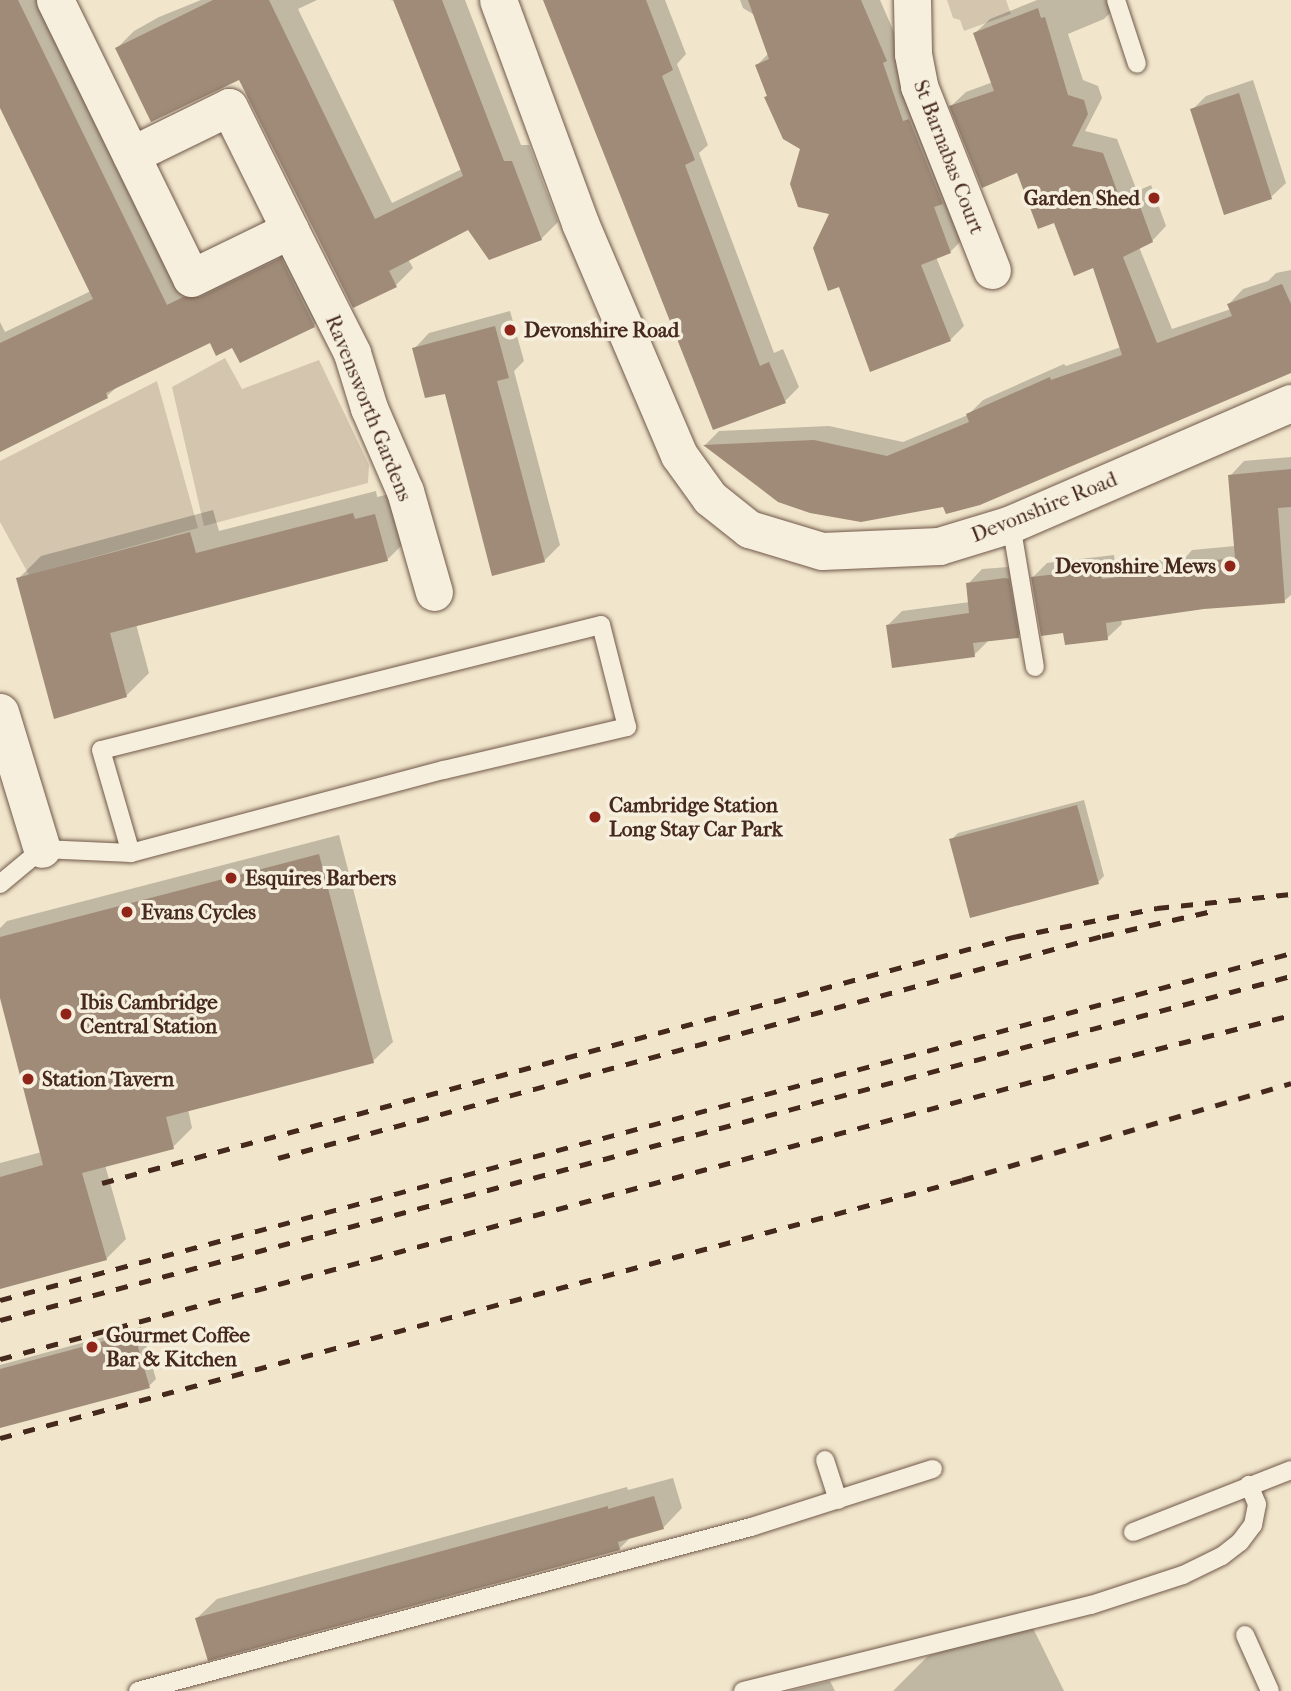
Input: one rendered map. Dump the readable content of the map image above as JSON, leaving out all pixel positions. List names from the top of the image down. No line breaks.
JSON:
{"streets":{"street":["St Barnabas Court","Ravensworth Gardens","Devonshire Road"]},"places":["Garden Shed","Devonshire Road","Devonshire Mews","Cambridge Station Long Stay Car Park","Esquires Barbers","Evans Cycles","Ibis Cambridge Central Station","Station Tavern","Gourmet Coffee Bar & Kitchen"]}
